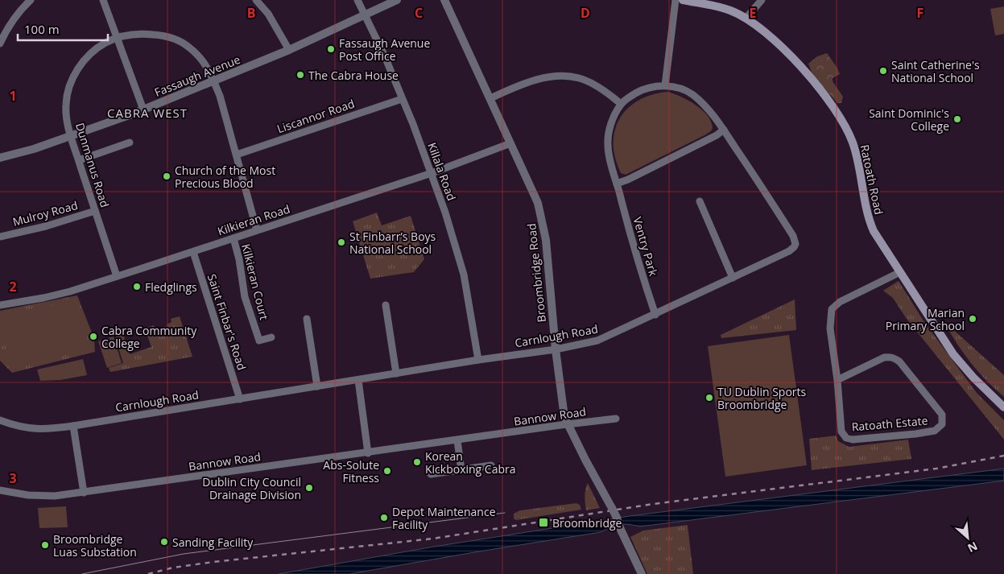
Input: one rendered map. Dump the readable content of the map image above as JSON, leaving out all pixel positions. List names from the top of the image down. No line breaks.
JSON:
{"streets":{"main road":["Ratoath Road"],"street":["Fassaugh Avenue","Liscannor Road","Dunmanus Road","Killala Road","Mulroy Road","Kilkieran Road","Ventry Park","Broombridge Road","Kilkieran Court","Saint Finbar's Road","Carnlough Road","Bannow Road","Ratoath Estate"]},"crossings":[["Fassaugh Avenue","Dunmanus Road"],["Fassaugh Avenue","Killala Road"],["Liscannor Road","Dunmanus Road"],["Liscannor Road","Killala Road"],["Dunmanus Road","Mulroy Road"],["Dunmanus Road","Kilkieran Road"],["Killala Road","Kilkieran Road"],["Killala Road","Carnlough Road"],["Ratoath Road","Ratoath Estate"],["Kilkieran Road","Broombridge Road"],["Kilkieran Road","Kilkieran Court"],["Kilkieran Road","Saint Finbar's Road"],["Ventry Park","Carnlough Road"],["Broombridge Road","Carnlough Road"],["Broombridge Road","Bannow Road"],["Saint Finbar's Road","Carnlough Road"]],"districts":["CABRA WEST"],"places":{"other":["Fassaugh Avenue Post Office","Saint Catherine's National School","The Cabra House","Saint Dominic's College","Church of the Most Precious Blood","St Finbarr’s Boys National School","Fledglings","Marian Primary School","Cabra Community College","TU Dublin Sports Broombridge","Korean Kickboxing Cabra","Abs-Solute Fitness","Dublin City Council Drainage Division","Depot Maintenance Facility","Sanding Facility","Broombridge Luas Substation"],"transit":["Broombridge"]},"scale_bar":"100 m","north":"bottom right","grid":{"columns":["B","C","D","E","F"],"rows":["1","2","3"]}}
